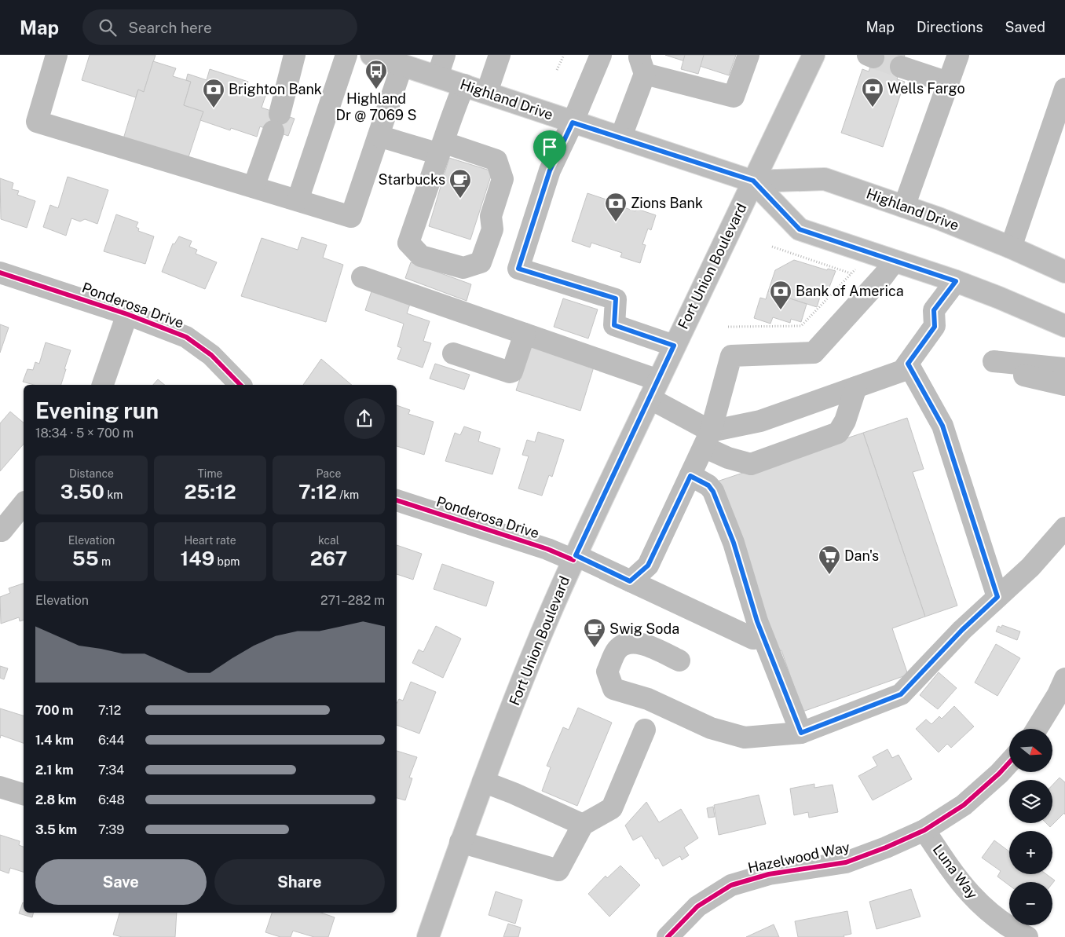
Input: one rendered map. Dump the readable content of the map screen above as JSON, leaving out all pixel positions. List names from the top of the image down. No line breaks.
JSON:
{"streets":{"main road":["Highland Drive","Fort Union Boulevard","Ponderosa Drive","Hazelwood Way","Luna Way"]},"crossings":[["Highland Drive","Fort Union Boulevard"],["Fort Union Boulevard","Ponderosa Drive"],["Hazelwood Way","Luna Way"]],"places":{"bus stop":["Highland Dr @ 7069 S"],"bank":["Wells Fargo","Brighton Bank","Zions Bank","Bank of America"],"cafe":["Starbucks","Swig Soda"],"supermarket":["Dan's"]},"north":"right","page":{"header":"Map","search":"Search here","nav":["Map","Directions","Saved"],"heading":["Evening run","18:34 · 5 × 700 m"],"stats":[["Distance","3.50 km"],["Time","25:12"],["Pace","7:12 /km"],["Elevation","55 m"],["Heart rate","149 bpm"],["kcal","267"]],"chart":["Elevation","271–282 m"],"list":[{"name":"700 m","note":"7:12"},{"name":"1.4 km","note":"6:44"},{"name":"2.1 km","note":"7:34"},{"name":"2.8 km","note":"6:48"},{"name":"3.5 km","note":"7:39"}],"map_buttons":["+","−"],"buttons":["Save","Share"]}}
